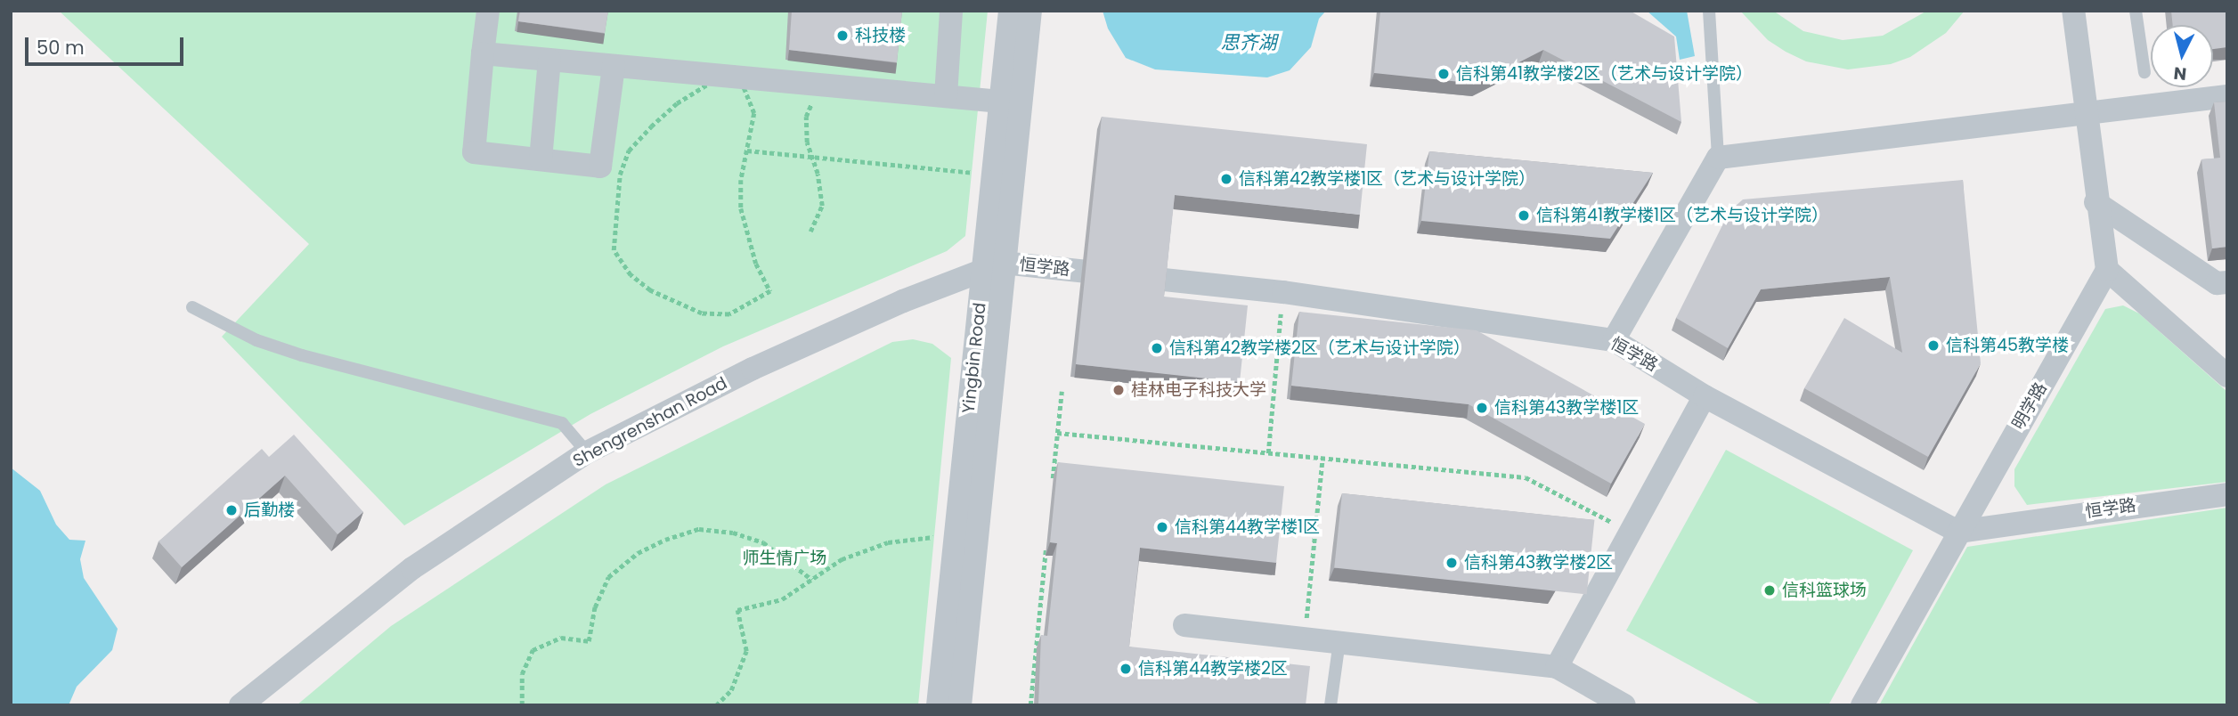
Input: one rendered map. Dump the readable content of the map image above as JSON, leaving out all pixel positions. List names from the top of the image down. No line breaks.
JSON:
{"streets":{"street":["恒学路","Yingbin Road","明学路","Shengrenshan Road"]},"crossings":[["恒学路","Yingbin Road"],["恒学路","明学路"],["恒学路","Shengrenshan Road"],["Yingbin Road","Shengrenshan Road"]],"water":["思齐湖"],"parks":["师生情广场"],"places":["科技楼","信科第41教学楼2区（艺术与设计学院）","信科第42教学楼1区（艺术与设计学院）","信科第41教学楼1区（艺术与设计学院）","信科第45教学楼","信科第42教学楼2区（艺术与设计学院）","桂林电子科技大学","信科第43教学楼1区","后勤楼","信科第44教学楼1区","信科第43教学楼2区","信科篮球场","信科第44教学楼2区"],"scale_bar":"50 m","north":"bottom"}
